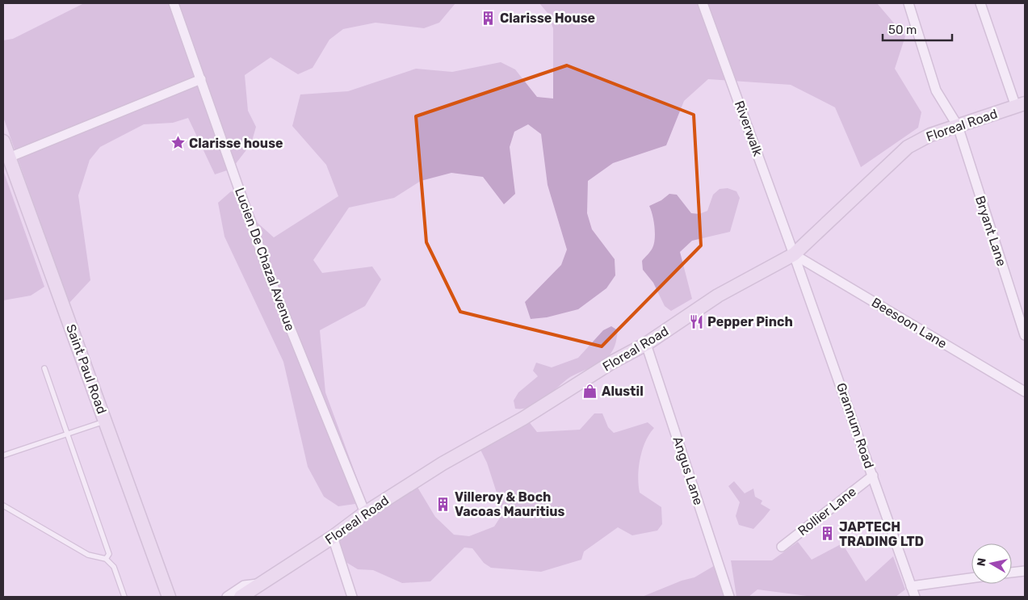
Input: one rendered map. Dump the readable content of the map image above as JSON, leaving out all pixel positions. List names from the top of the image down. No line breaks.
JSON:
{"streets":{"main road":["Floreal Road","Saint Paul Road"],"street":["Riverwalk","Bryant Lane","Lucien De Chazal Avenue","Beesoon Lane","Grannum Road","Angus Lane","Rollier Lane"]},"crossings":[["Floreal Road","Riverwalk"],["Floreal Road","Bryant Lane"],["Floreal Road","Lucien De Chazal Avenue"],["Floreal Road","Beesoon Lane"],["Floreal Road","Grannum Road"],["Floreal Road","Angus Lane"],["Riverwalk","Beesoon Lane"],["Riverwalk","Grannum Road"],["Beesoon Lane","Grannum Road"],["Grannum Road","Rollier Lane"]],"places":{"building":["Clarisse House","Villeroy & Boch Vacoas Mauritius","JAPTECH TRADING LTD"],"place":["Clarisse house"],"restaurant":["Pepper Pinch"],"shop":["Alustil"]},"scale_bar":"50 m","north":"left"}
